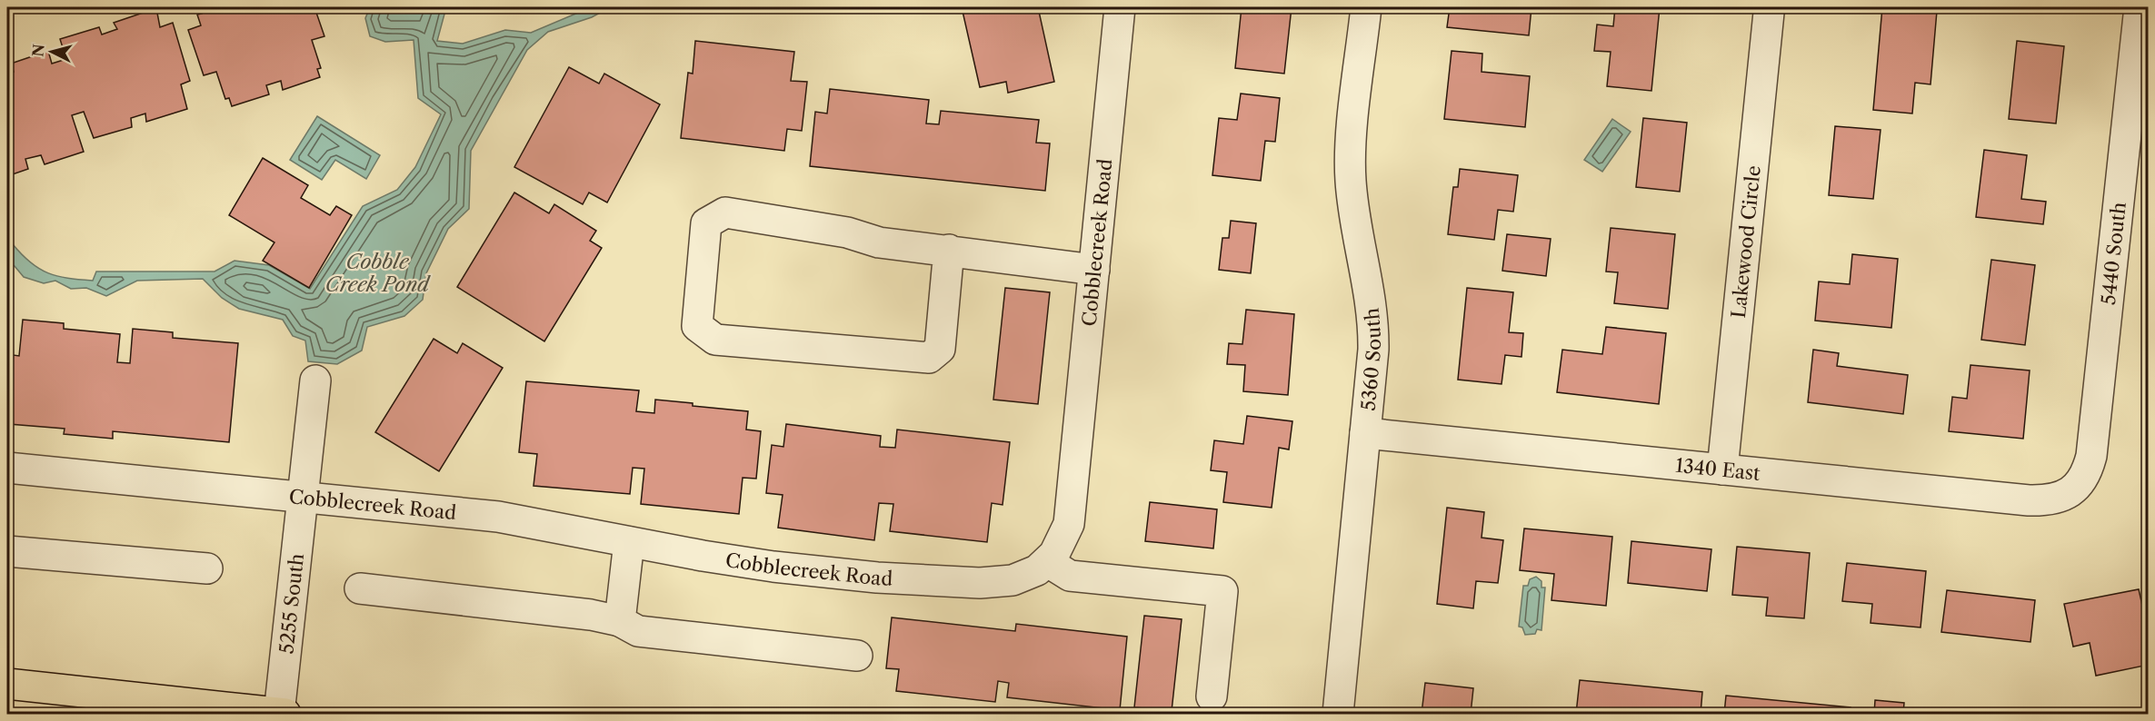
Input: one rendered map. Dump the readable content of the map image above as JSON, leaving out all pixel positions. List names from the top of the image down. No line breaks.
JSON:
{"streets":{"street":["Lakewood Circle","Cobblecreek Road","5440 South","5360 South","1340 East","5255 South"]},"crossings":[["Lakewood Circle","1340 East"],["Cobblecreek Road","5255 South"],["5440 South","1340 East"],["5360 South","1340 East"]],"water":["Cobble Creek Pond"],"north":"left"}
